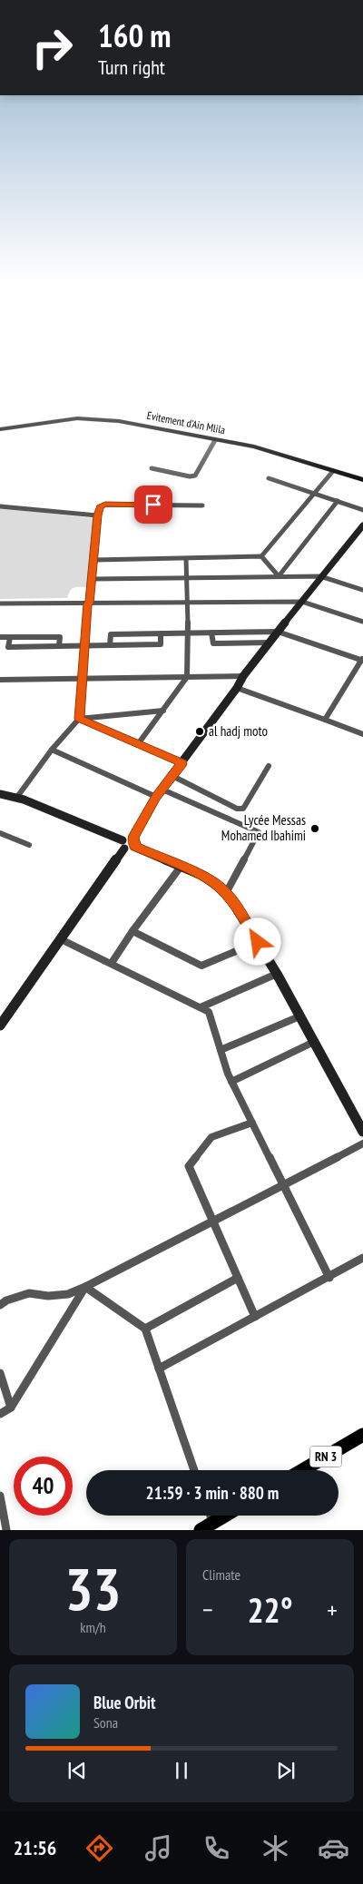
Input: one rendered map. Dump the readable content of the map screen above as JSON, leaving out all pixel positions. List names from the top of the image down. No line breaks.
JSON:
{"streets":{"highway":["Evitement d'Ain Mlila"],"main road":["RN 3"]},"places":["al hadj moto","Lycée Messas Mohamed Ibahimi"],"page":{"turn":["160 m","Turn right"],"limit":"40","trip":"21:59 · 3 min · 880 m","tile":[["33","km/h"],"Climate"],"heat":["−","22°","+"],"song":["Blue Orbit","Sona"],"tabs":"21:56"}}
